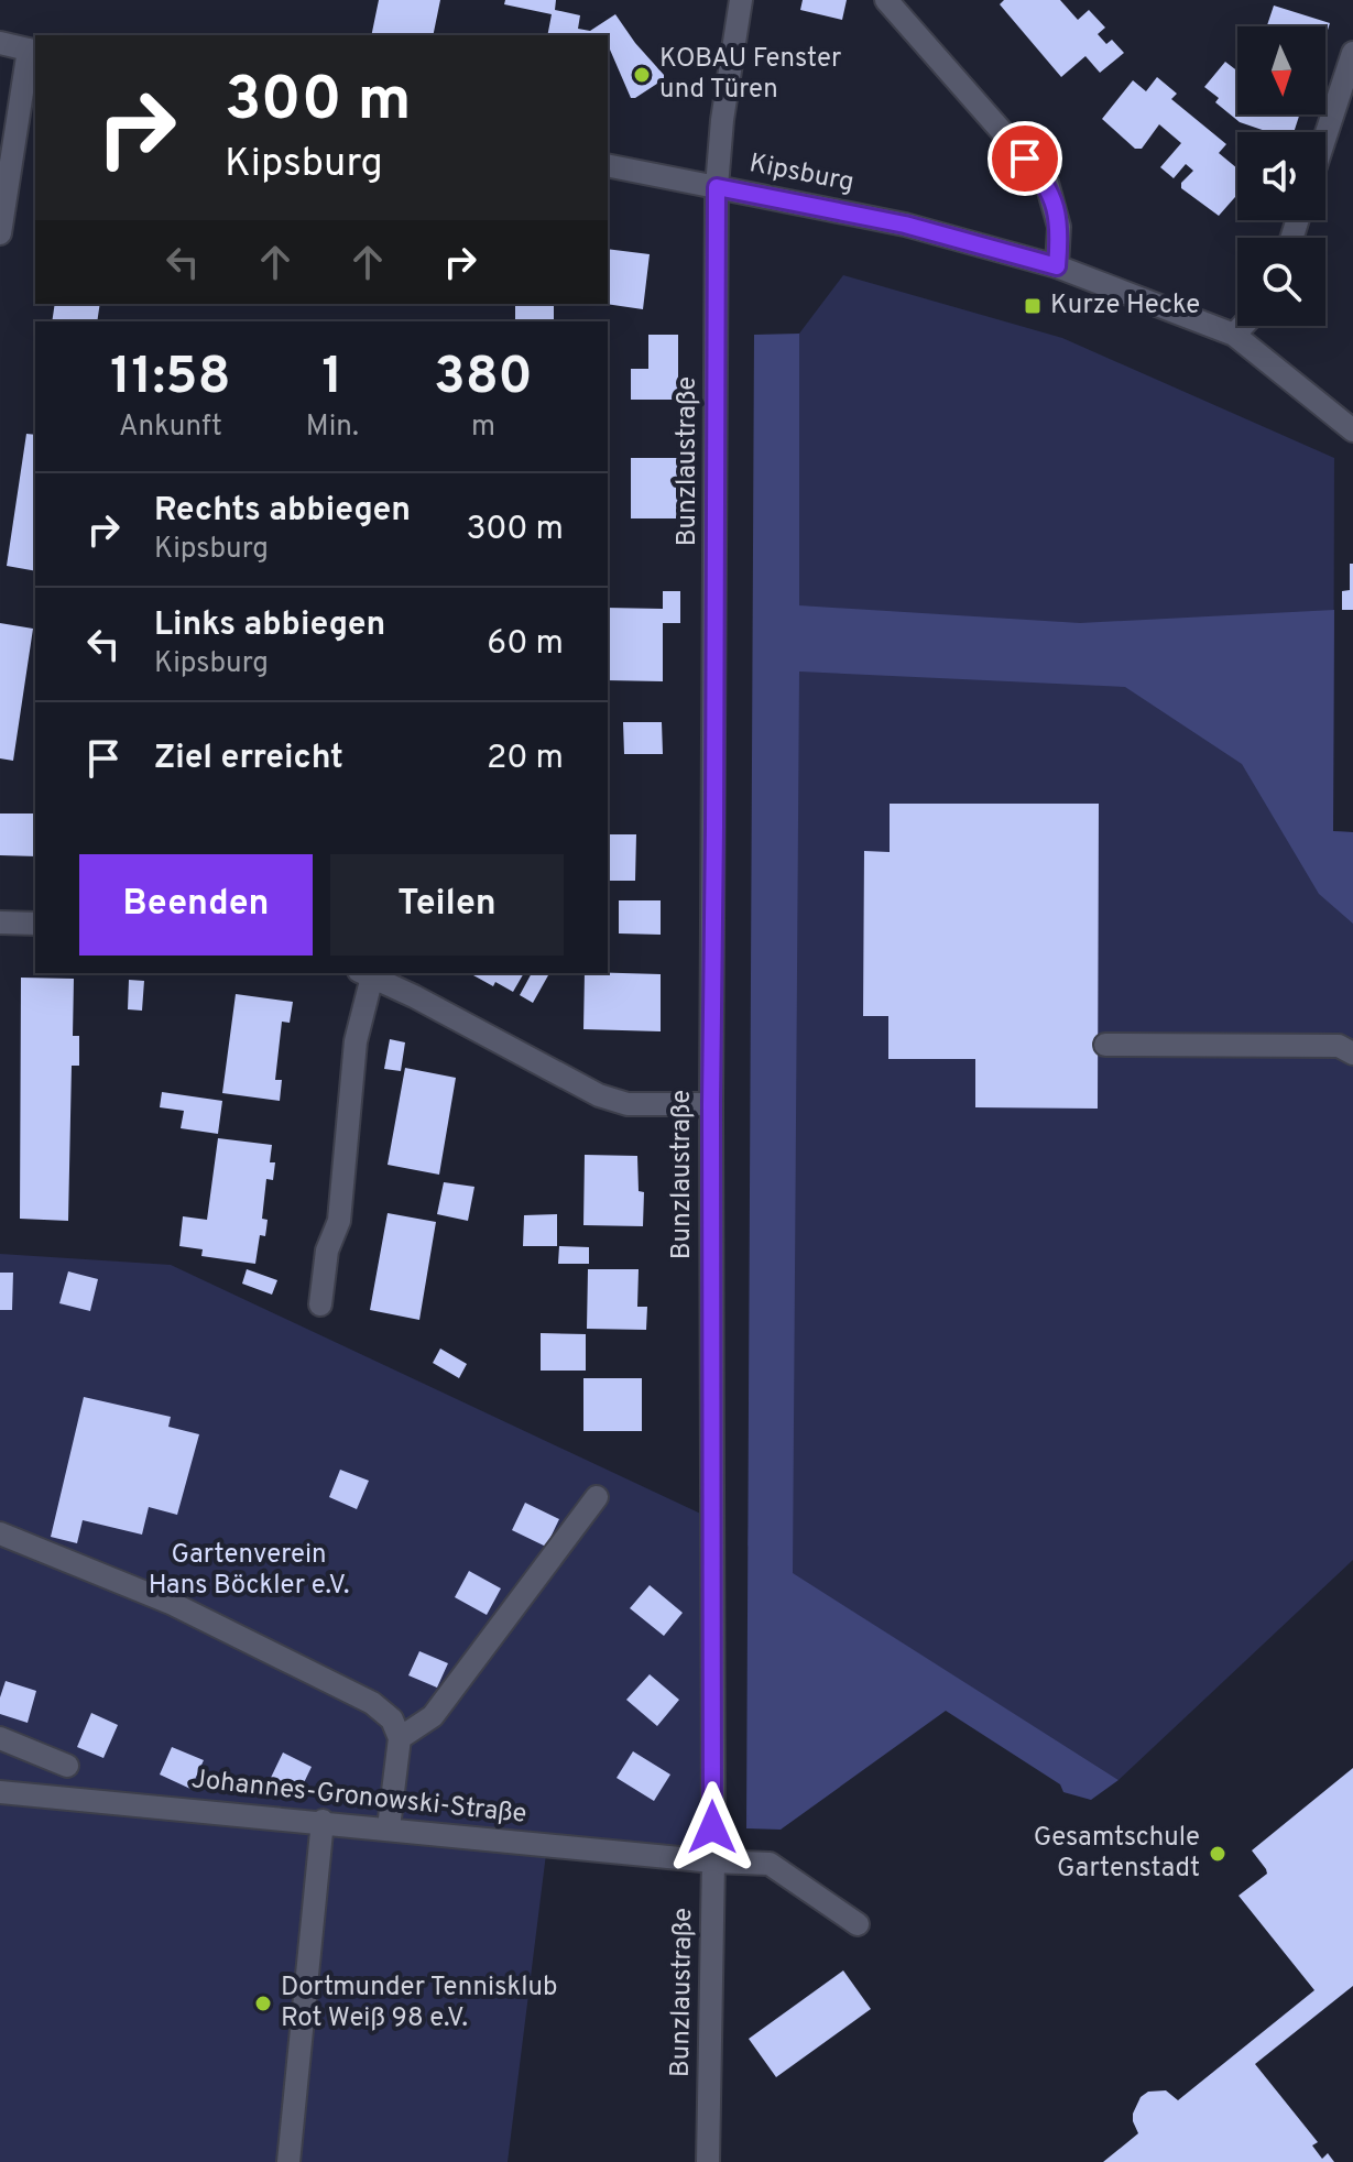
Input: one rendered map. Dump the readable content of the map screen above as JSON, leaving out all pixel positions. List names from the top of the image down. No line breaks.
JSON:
{"streets":{"street":["Kipsburg","Bunzlaustraße","Johannes-Gronowski-Straße"]},"crossings":[["Kipsburg","Bunzlaustraße"],["Bunzlaustraße","Johannes-Gronowski-Straße"]],"parks":["Gartenverein Hans Böckler e.V."],"places":{"other":["KOBAU Fenster und Türen","Gesamtschule Gartenstadt","Dortmunder Tennisklub Rot Weiß 98 e.V."],"transit":["Kurze Hecke"]},"north":"bottom","page":{"turn":["300 m","Kipsburg"],"eta":["11:58","Ankunft","1","Min.","380","m"],"list":[{"name":"Rechts abbiegen","note":"Kipsburg","value":"300 m"},{"name":"Links abbiegen","note":"Kipsburg","value":"60 m"},{"name":"Ziel erreicht","value":"20 m"}],"buttons":["Beenden","Teilen"]}}
